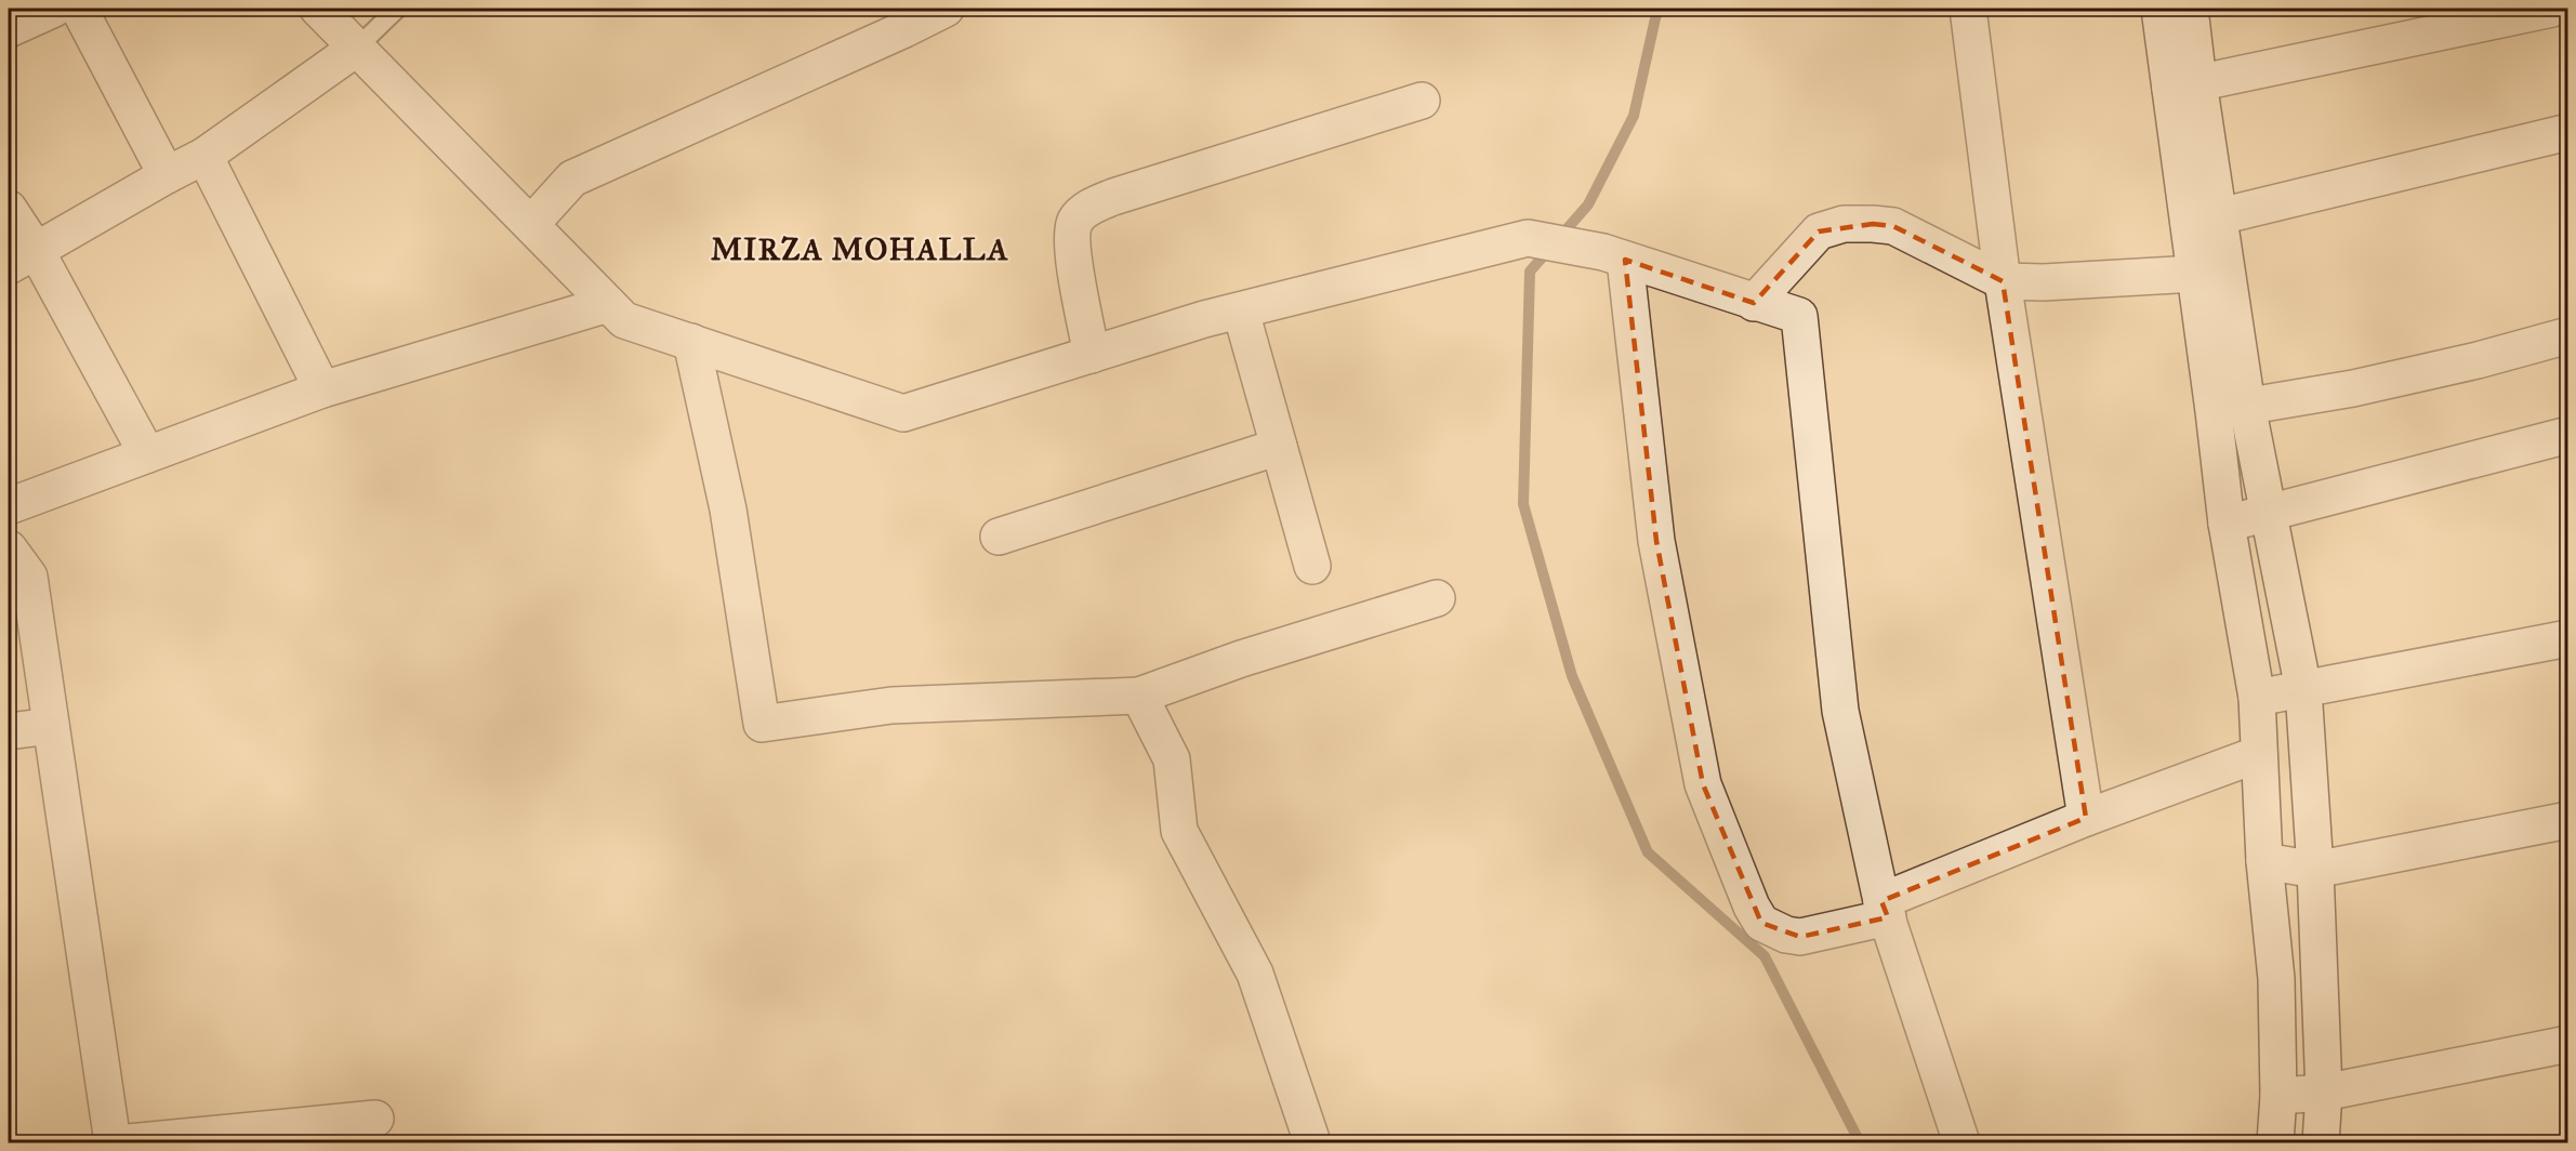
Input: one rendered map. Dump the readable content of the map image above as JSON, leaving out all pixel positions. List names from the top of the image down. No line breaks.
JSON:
{"districts":["MIRZA MOHALLA"]}
